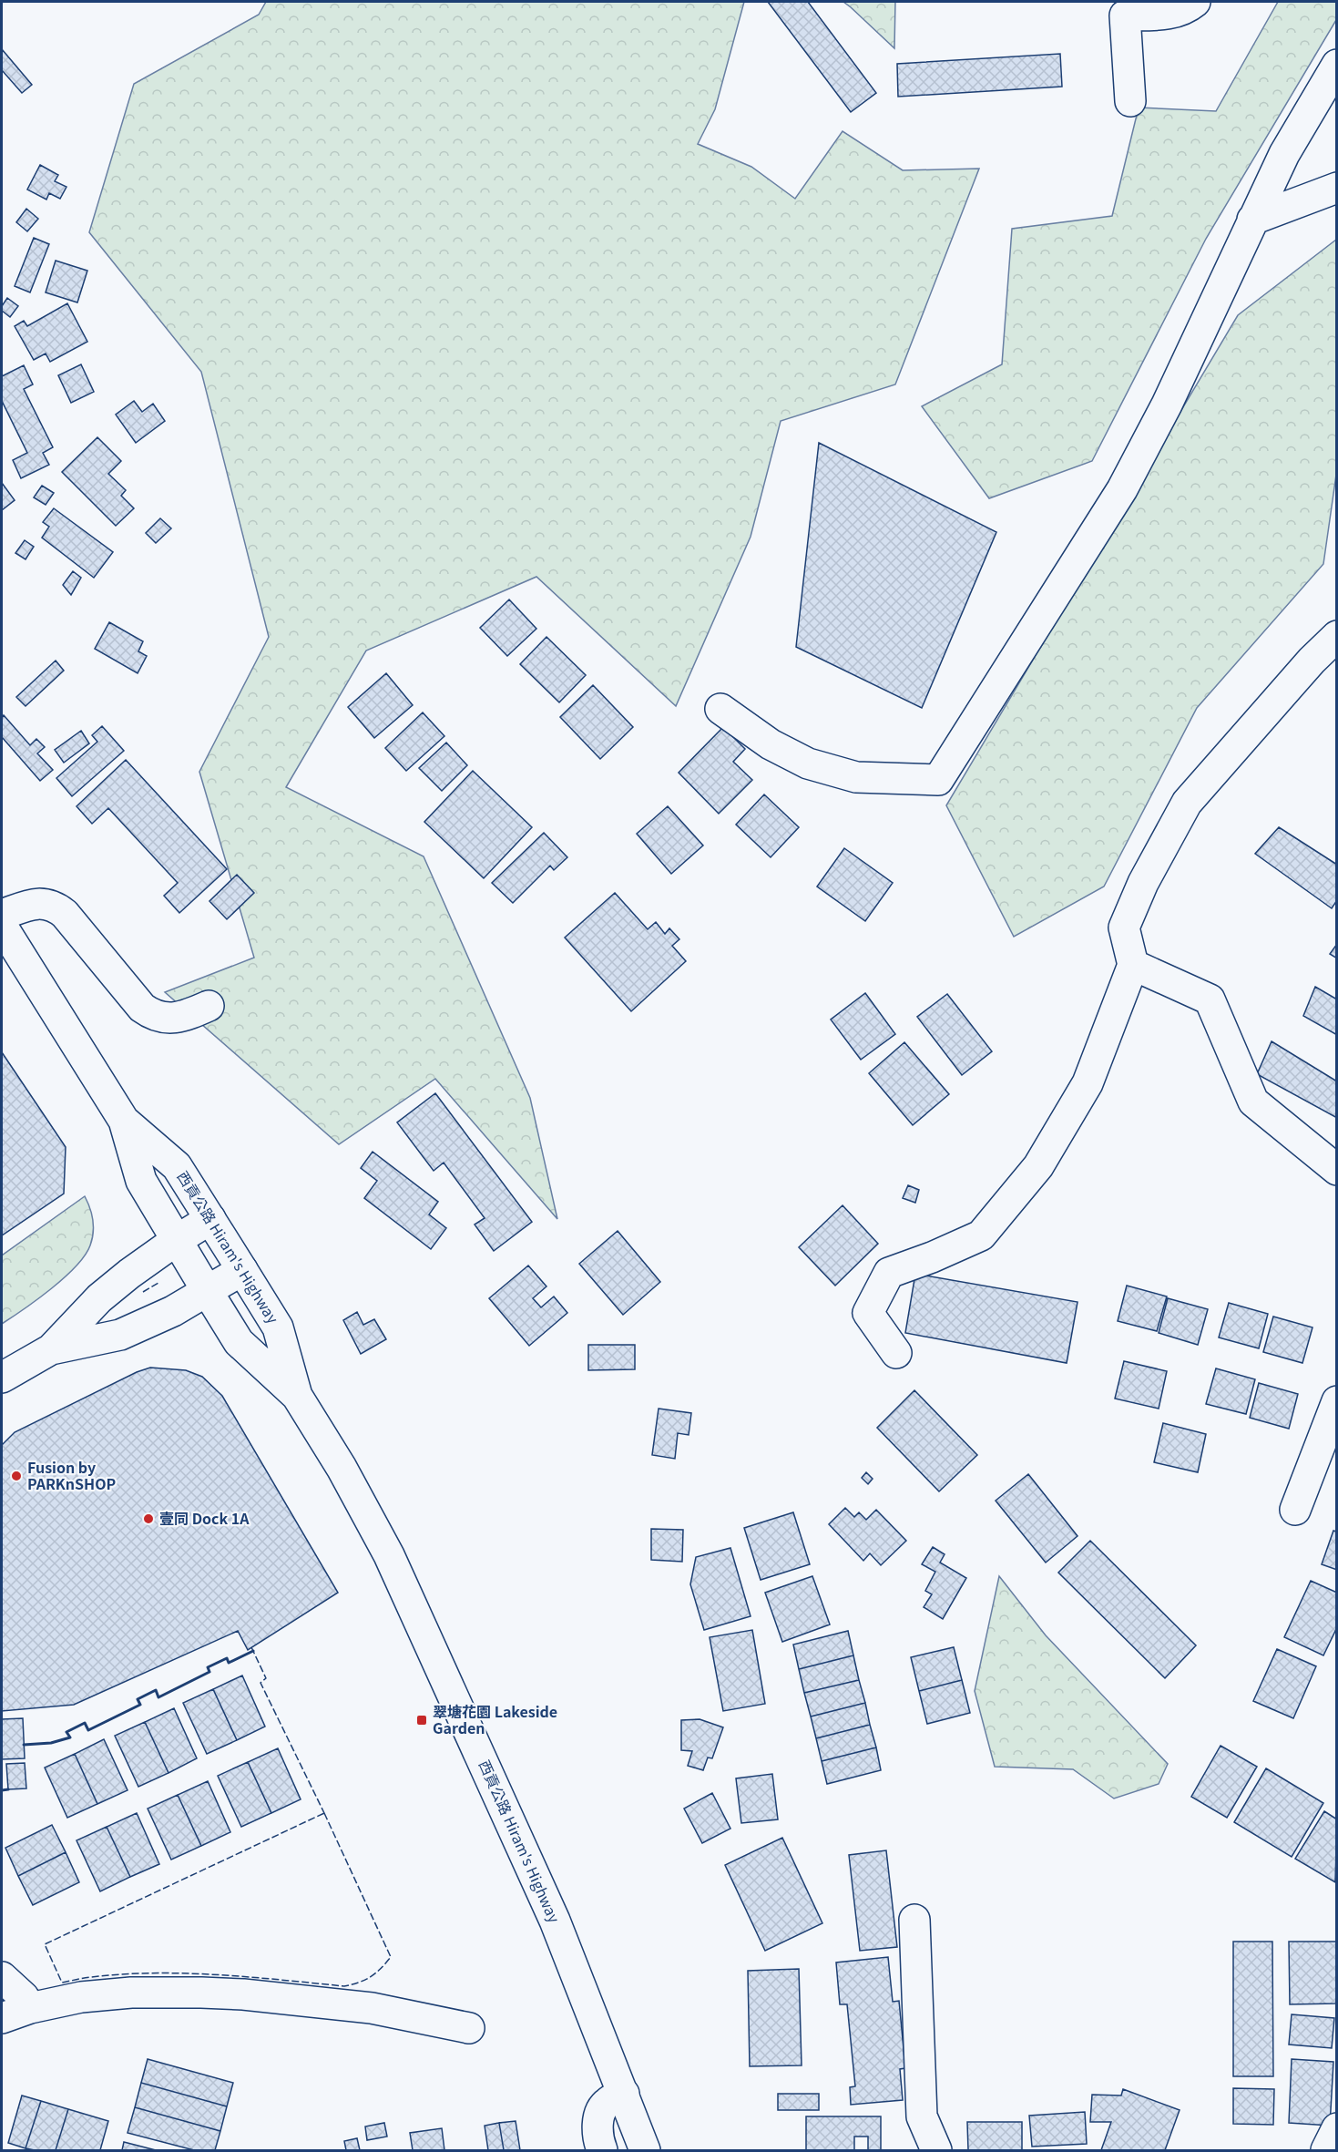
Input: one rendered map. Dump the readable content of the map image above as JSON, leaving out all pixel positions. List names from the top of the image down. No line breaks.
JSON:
{"streets":{"street":["西貢公路 Hiram's Highway"]},"places":{"other":["Fusion by PARKnSHOP","壹同 Dock 1A"],"transit":["翠塘花園 Lakeside Garden"]}}
